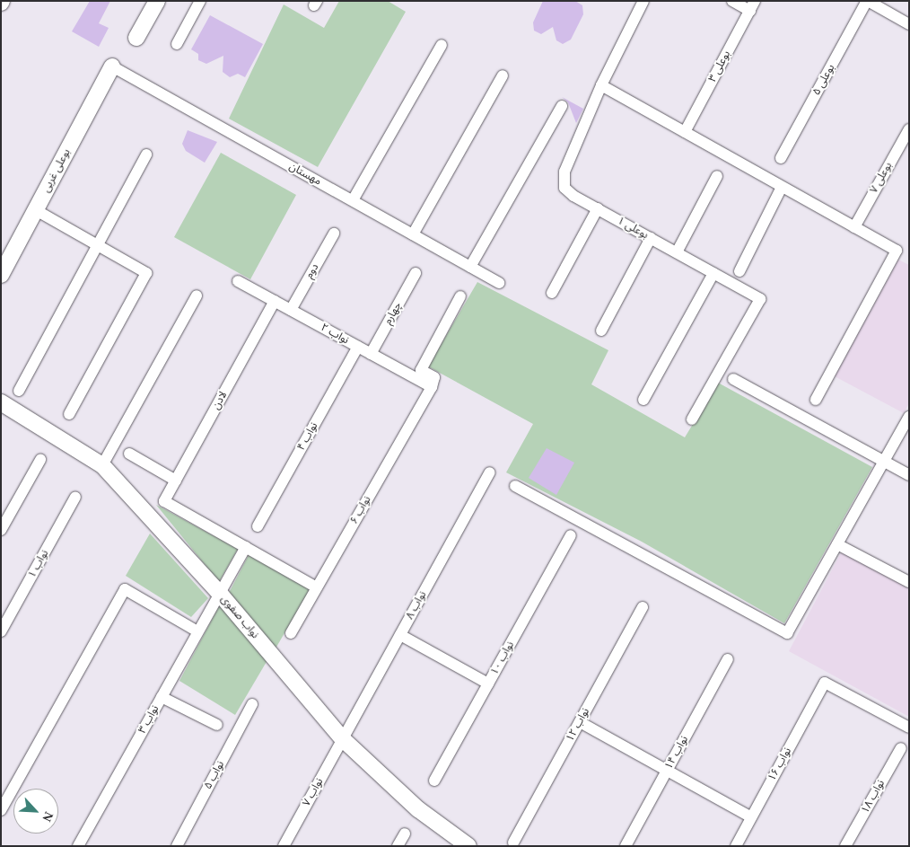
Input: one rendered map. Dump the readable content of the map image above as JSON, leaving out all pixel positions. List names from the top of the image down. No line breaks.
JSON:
{"streets":{"street":["بوعلی ۳","بوعلی ۵","بوعلی غربی","مهستان","بوعلی ۷","بوعلی ۱","دوم","چهارم","نواب ۲","لادن","نواب ۴","نواب ۶","نواب ۱","نواب ۸","نواب صفوی","نواب ۱۰","نواب ۳","نواب ۱۲","نواب ۱۴","نواب ۱۶","نواب ۵","نواب ۷","نواب ۱۸"]},"crossings":[["بوعلی غربی","مهستان"],["دوم","نواب ۲"],["چهارم","نواب ۲"],["نواب ۲","لادن"],["نواب ۲","نواب ۴"],["نواب ۲","نواب ۶"],["نواب ۸","نواب صفوی"],["نواب ۸","نواب ۷"],["نواب صفوی","نواب ۳"],["نواب صفوی","نواب ۷"]],"north":"bottom right"}
